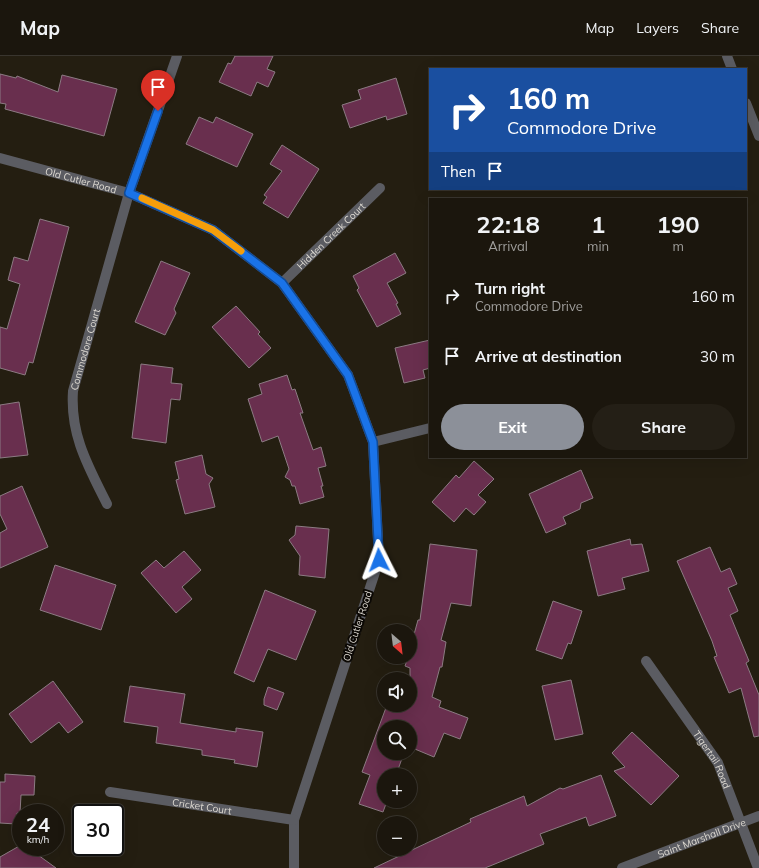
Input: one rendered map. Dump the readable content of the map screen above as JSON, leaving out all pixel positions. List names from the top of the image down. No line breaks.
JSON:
{"streets":{"street":["Old Cutler Road","Hidden Creek Court","Commodore Court","Tigertail Road","Cricket Court","Saint Marshall Drive"]},"crossings":[["Old Cutler Road","Hidden Creek Court"],["Old Cutler Road","Commodore Court"],["Old Cutler Road","Cricket Court"],["Tigertail Road","Saint Marshall Drive"]],"north":"bottom right","page":{"header":"Map","nav":["Map","Layers","Share"],"turn":["160 m","Commodore Drive"],"then":"Then","eta":["22:18","Arrival","1","min","190","m"],"list":[{"name":"Turn right","note":"Commodore Drive","value":"160 m"},{"name":"Arrive at destination","value":"30 m"}],"buttons":["Exit","Share"],"map_buttons":["+","−"],"speed":"24 km/h","limit":"30"}}
